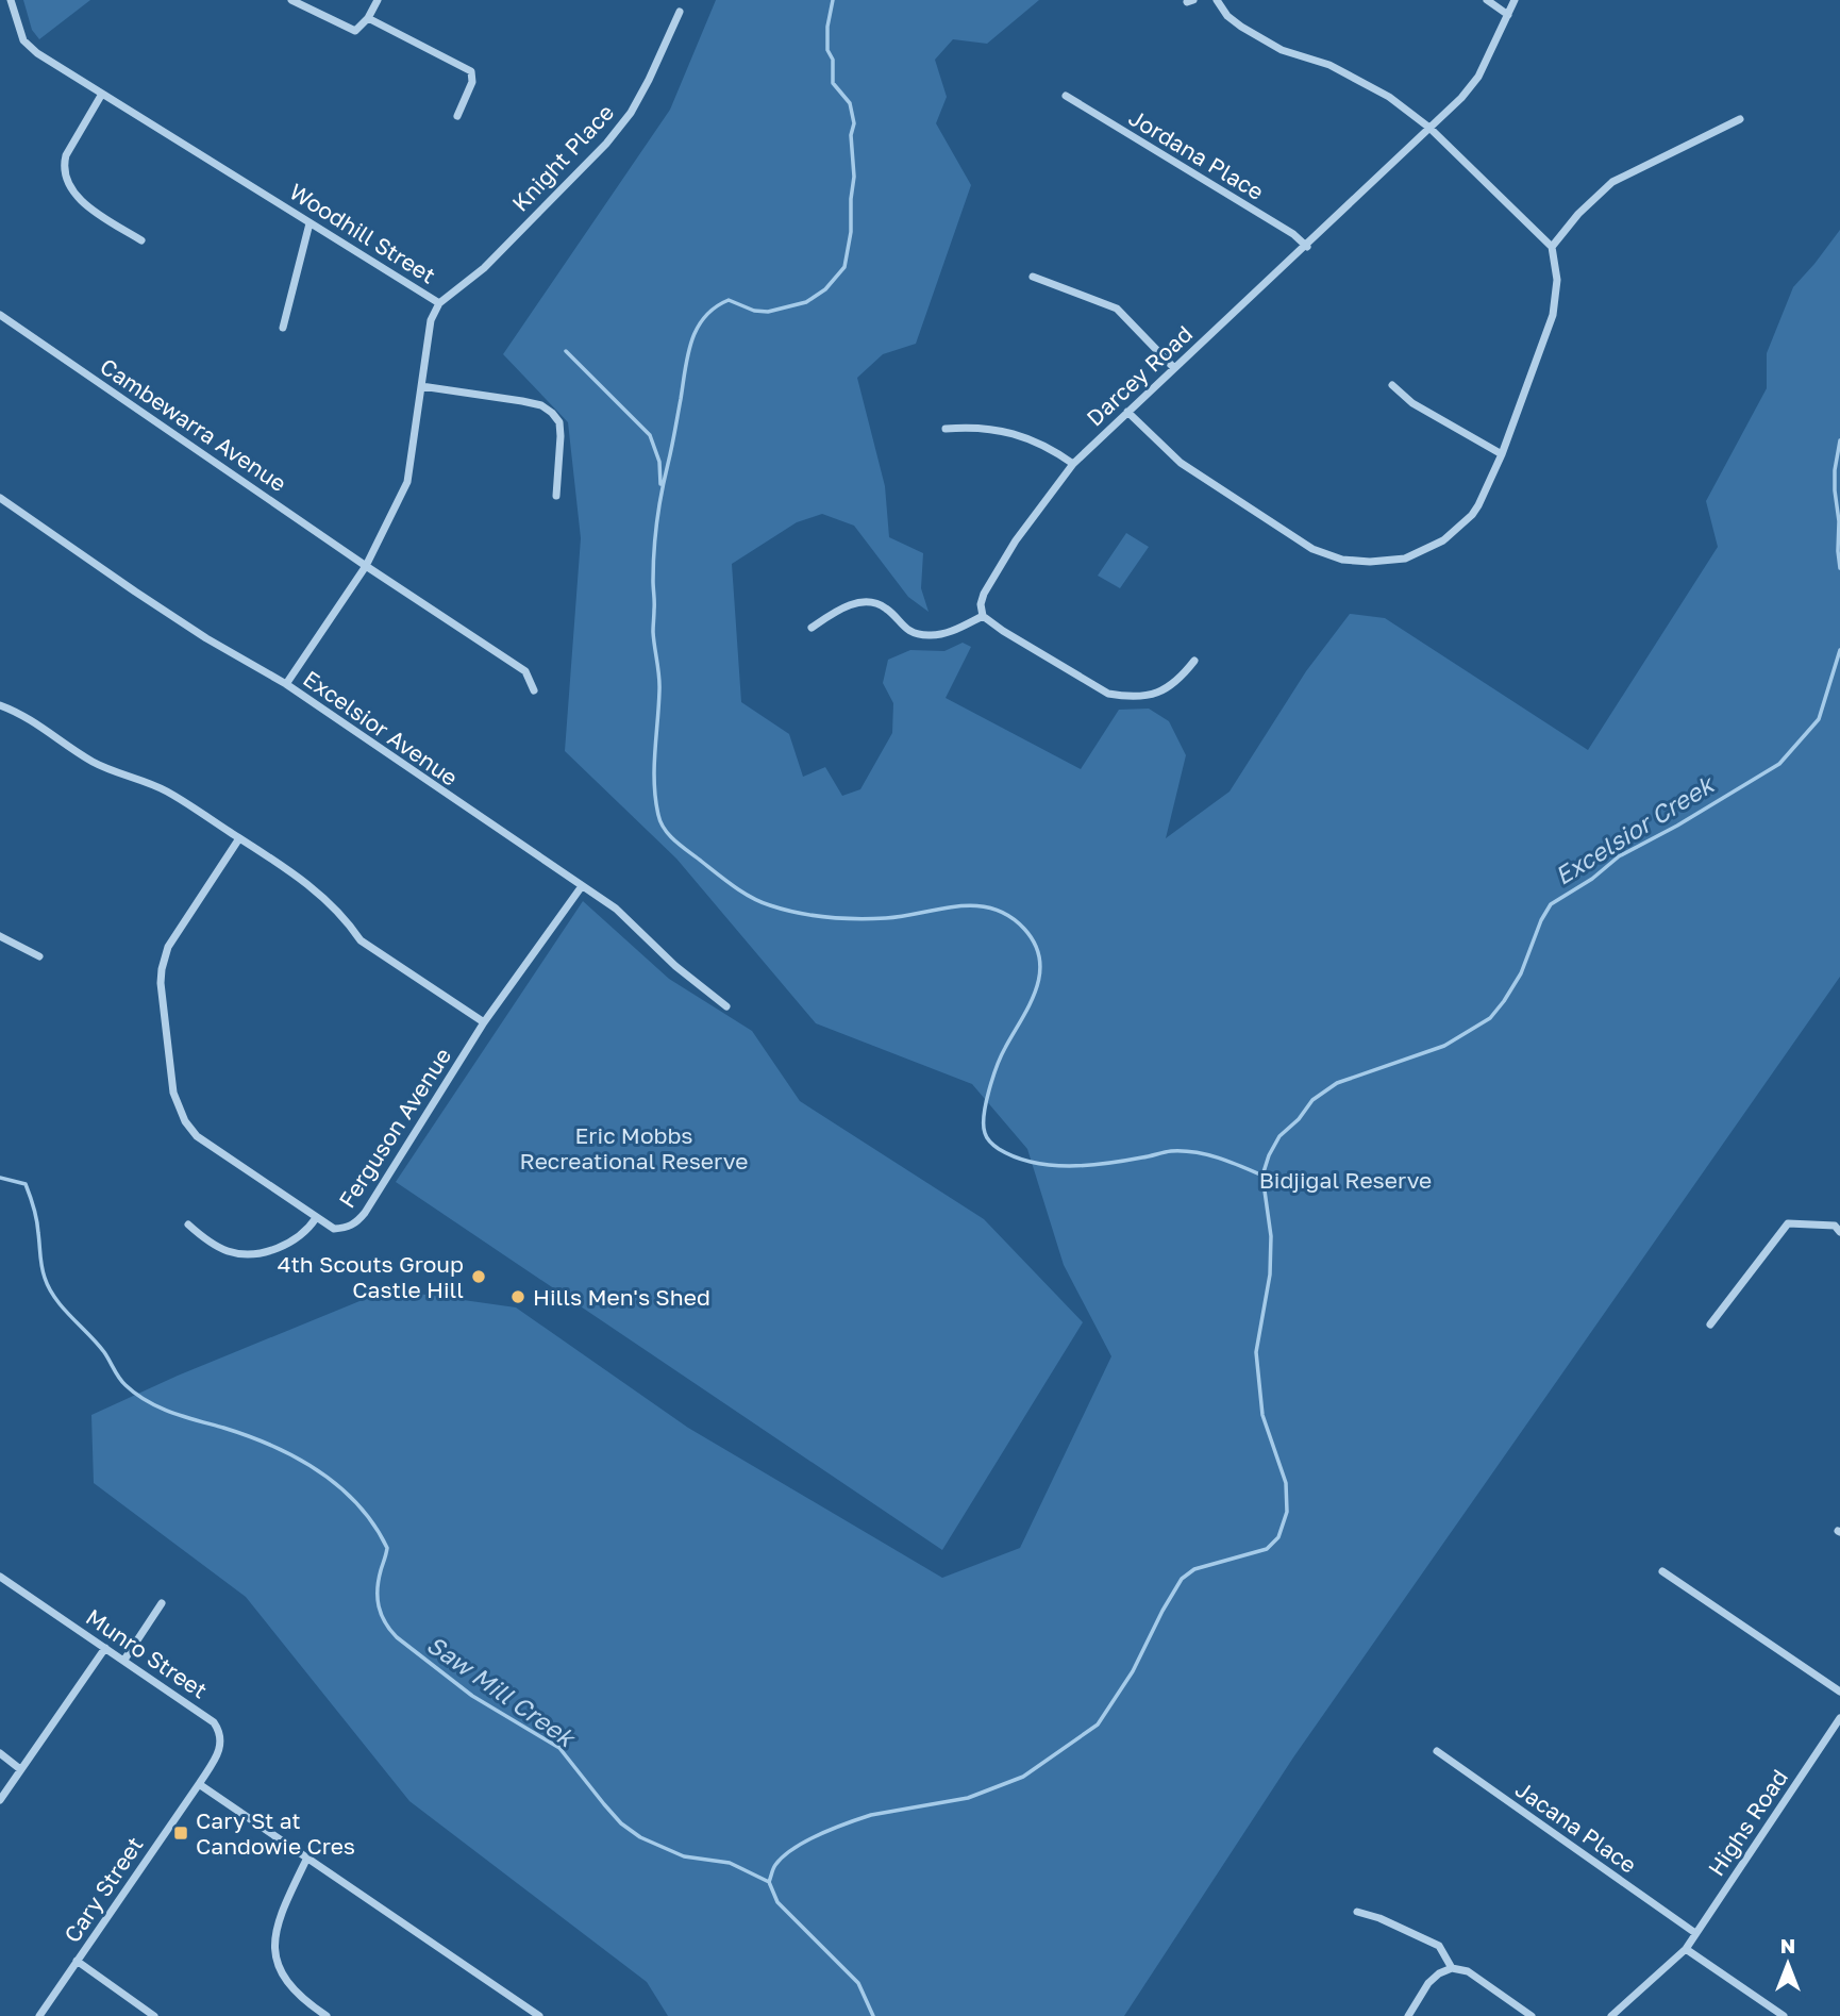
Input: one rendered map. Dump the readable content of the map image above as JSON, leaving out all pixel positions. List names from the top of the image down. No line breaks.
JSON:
{"streets":{"street":["Jordana Place","Knight Place","Woodhill Street","Darcey Road","Cambewarra Avenue","Excelsior Avenue","Ferguson Avenue","Munro Street","Highs Road","Jacana Place","Cary Street"]},"crossings":[["Jordana Place","Darcey Road"],["Knight Place","Woodhill Street"],["Woodhill Street","Cambewarra Avenue"],["Woodhill Street","Excelsior Avenue"],["Excelsior Avenue","Ferguson Avenue"],["Munro Street","Cary Street"],["Highs Road","Jacana Place"]],"water":["Excelsior Creek","Saw Mill Creek"],"parks":["Eric Mobbs Recreational Reserve","Bidjigal Reserve"],"places":{"other":["4th Scouts Group Castle Hill","Hills Men's Shed"],"transit":["Cary St at Candowie Cres"]},"north":"top"}
